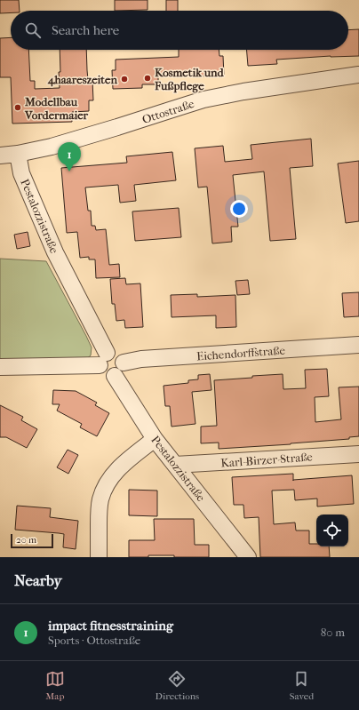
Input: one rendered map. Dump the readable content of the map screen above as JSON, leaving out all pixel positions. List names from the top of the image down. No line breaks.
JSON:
{"streets":{"street":["Ottostraße","Pestalozzistraße","Eichendorffstraße","Karl-Birzer-Straße"]},"crossings":[["Ottostraße","Pestalozzistraße"],["Pestalozzistraße","Eichendorffstraße"],["Pestalozzistraße","Karl-Birzer-Straße"]],"places":["Kosmetik und Fußpflege","4haareszeiten","Modellbau Vordermaier"],"scale_bar":"20 m","page":{"search":"Search here","pins":"1","scale":"20 m","heading":"Nearby","list":[{"mark":"1","name":"impact fitnesstraining","note":"Sports · Ottostraße","value":"80 m"}],"nav":["Map","Directions","Saved"]}}
